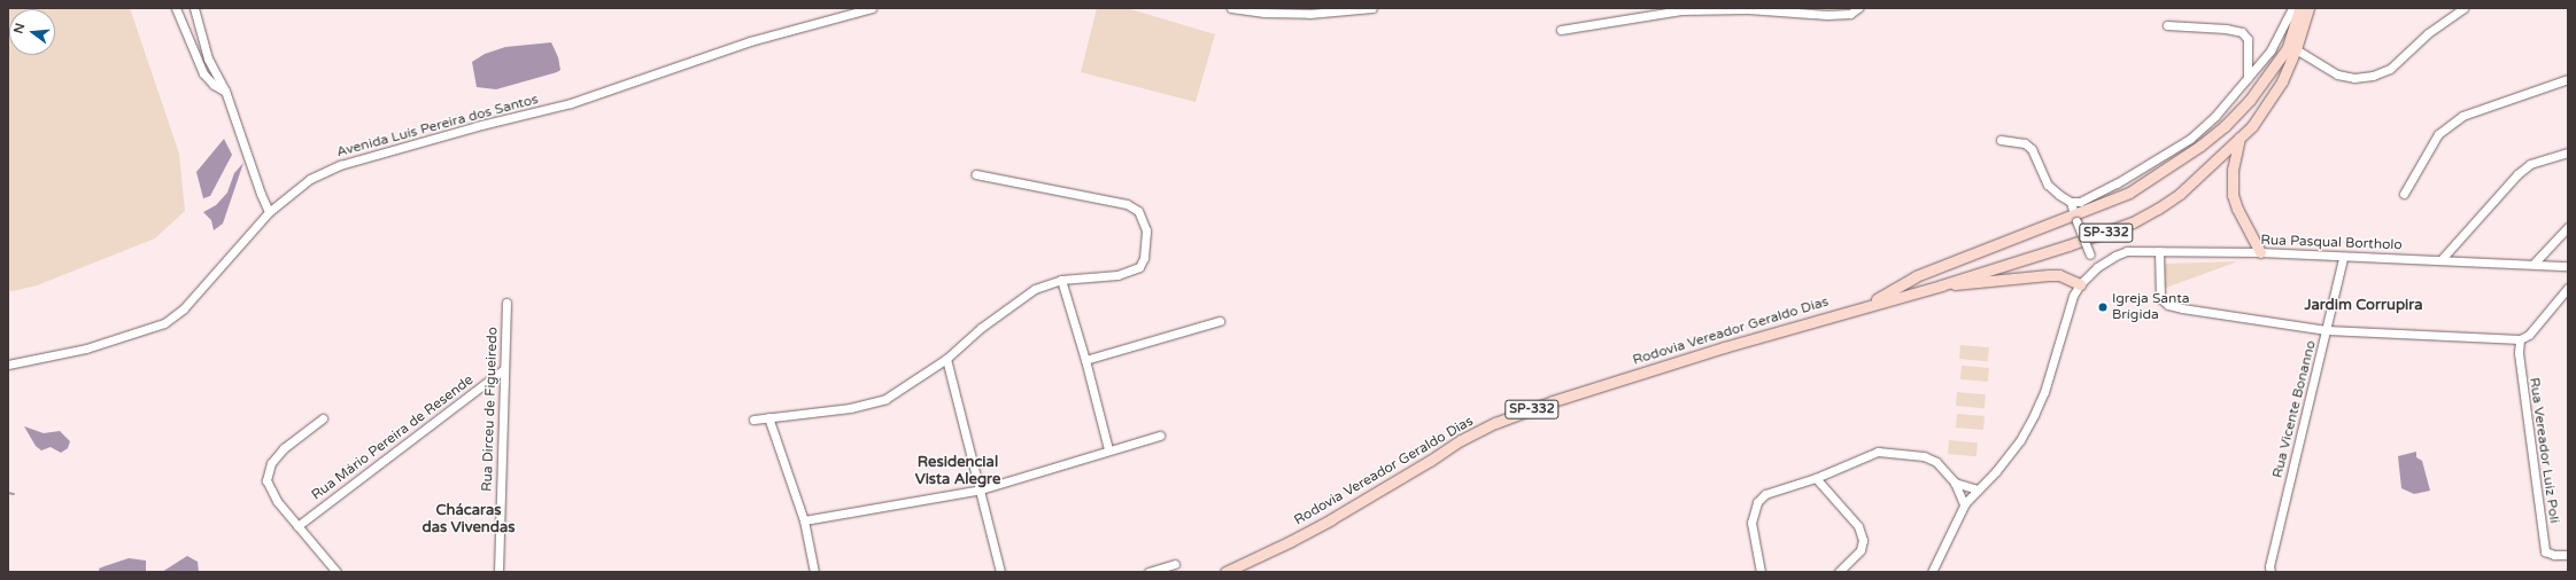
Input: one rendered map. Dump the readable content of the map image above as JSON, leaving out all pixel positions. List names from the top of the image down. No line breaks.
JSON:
{"streets":{"main road":["SP-332","Rodovia Vereador Geraldo Dias"],"street":["Avenida Luís Pereira dos Santos","Rua Pasqual Bortholo","Rua Dirceu de Figueiredo","Rua Vicente Bonanno","Rua Mário Pereira de Resende","Rua Vereador Luiz Poli"]},"crossings":[["Rua Pasqual Bortholo","Rua Vicente Bonanno"],["Rua Dirceu de Figueiredo","Rua Mário Pereira de Resende"]],"districts":["Jardim Corrupira","Residencial Vista Alegre","Chácaras das Vivendas"],"places":["Igreja Santa Brígida"],"north":"left"}
